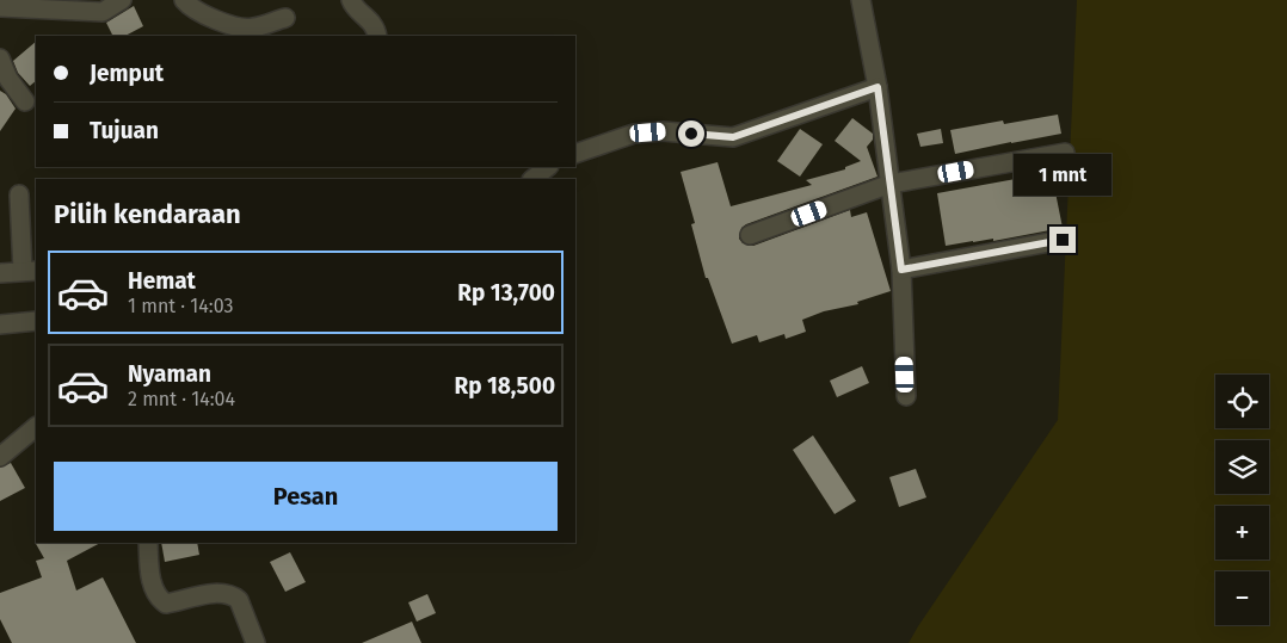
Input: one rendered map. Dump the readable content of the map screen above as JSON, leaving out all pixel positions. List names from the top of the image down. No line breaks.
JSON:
{"page":{"banner":["Jemput","Tujuan"],"bubble":"1 mnt","heading":"Pilih kendaraan","list":[{"name":"Hemat","note":"1 mnt · 14:03","value":"Rp 13,700"},{"name":"Nyaman","note":"2 mnt · 14:04","value":"Rp 18,500"}],"map_buttons":["+","−"],"buttons":"Pesan"}}
